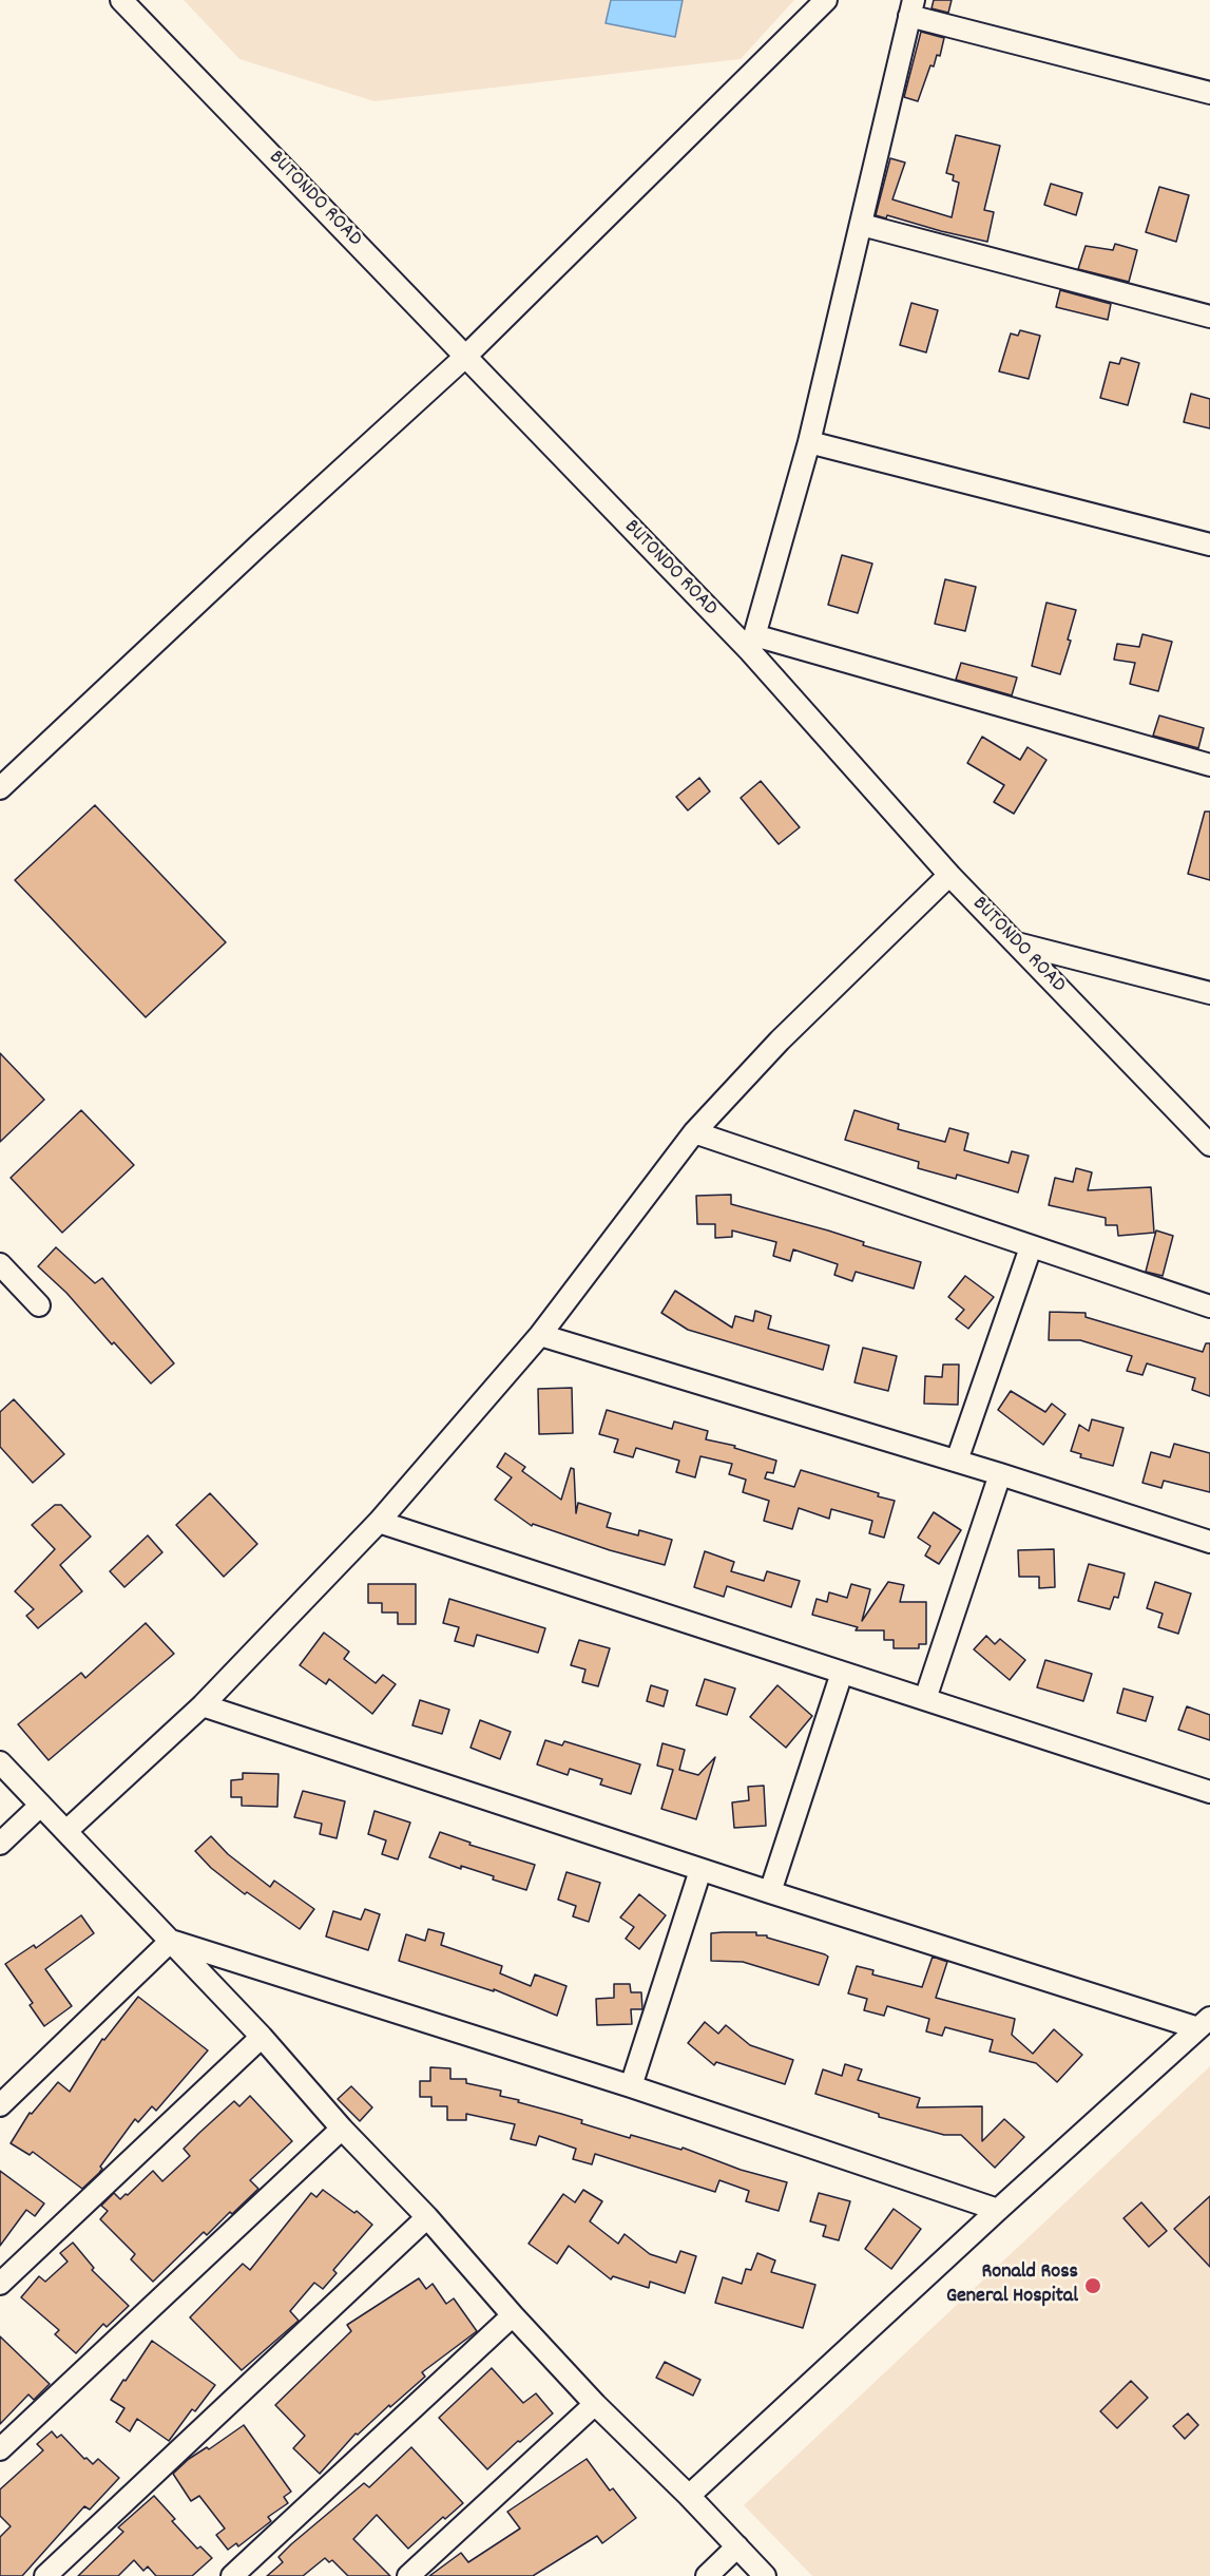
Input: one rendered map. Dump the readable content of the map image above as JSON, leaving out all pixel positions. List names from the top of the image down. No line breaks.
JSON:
{"streets":{"street":["BUTONDO ROAD"]},"places":["Ronald Ross General Hospital"]}
